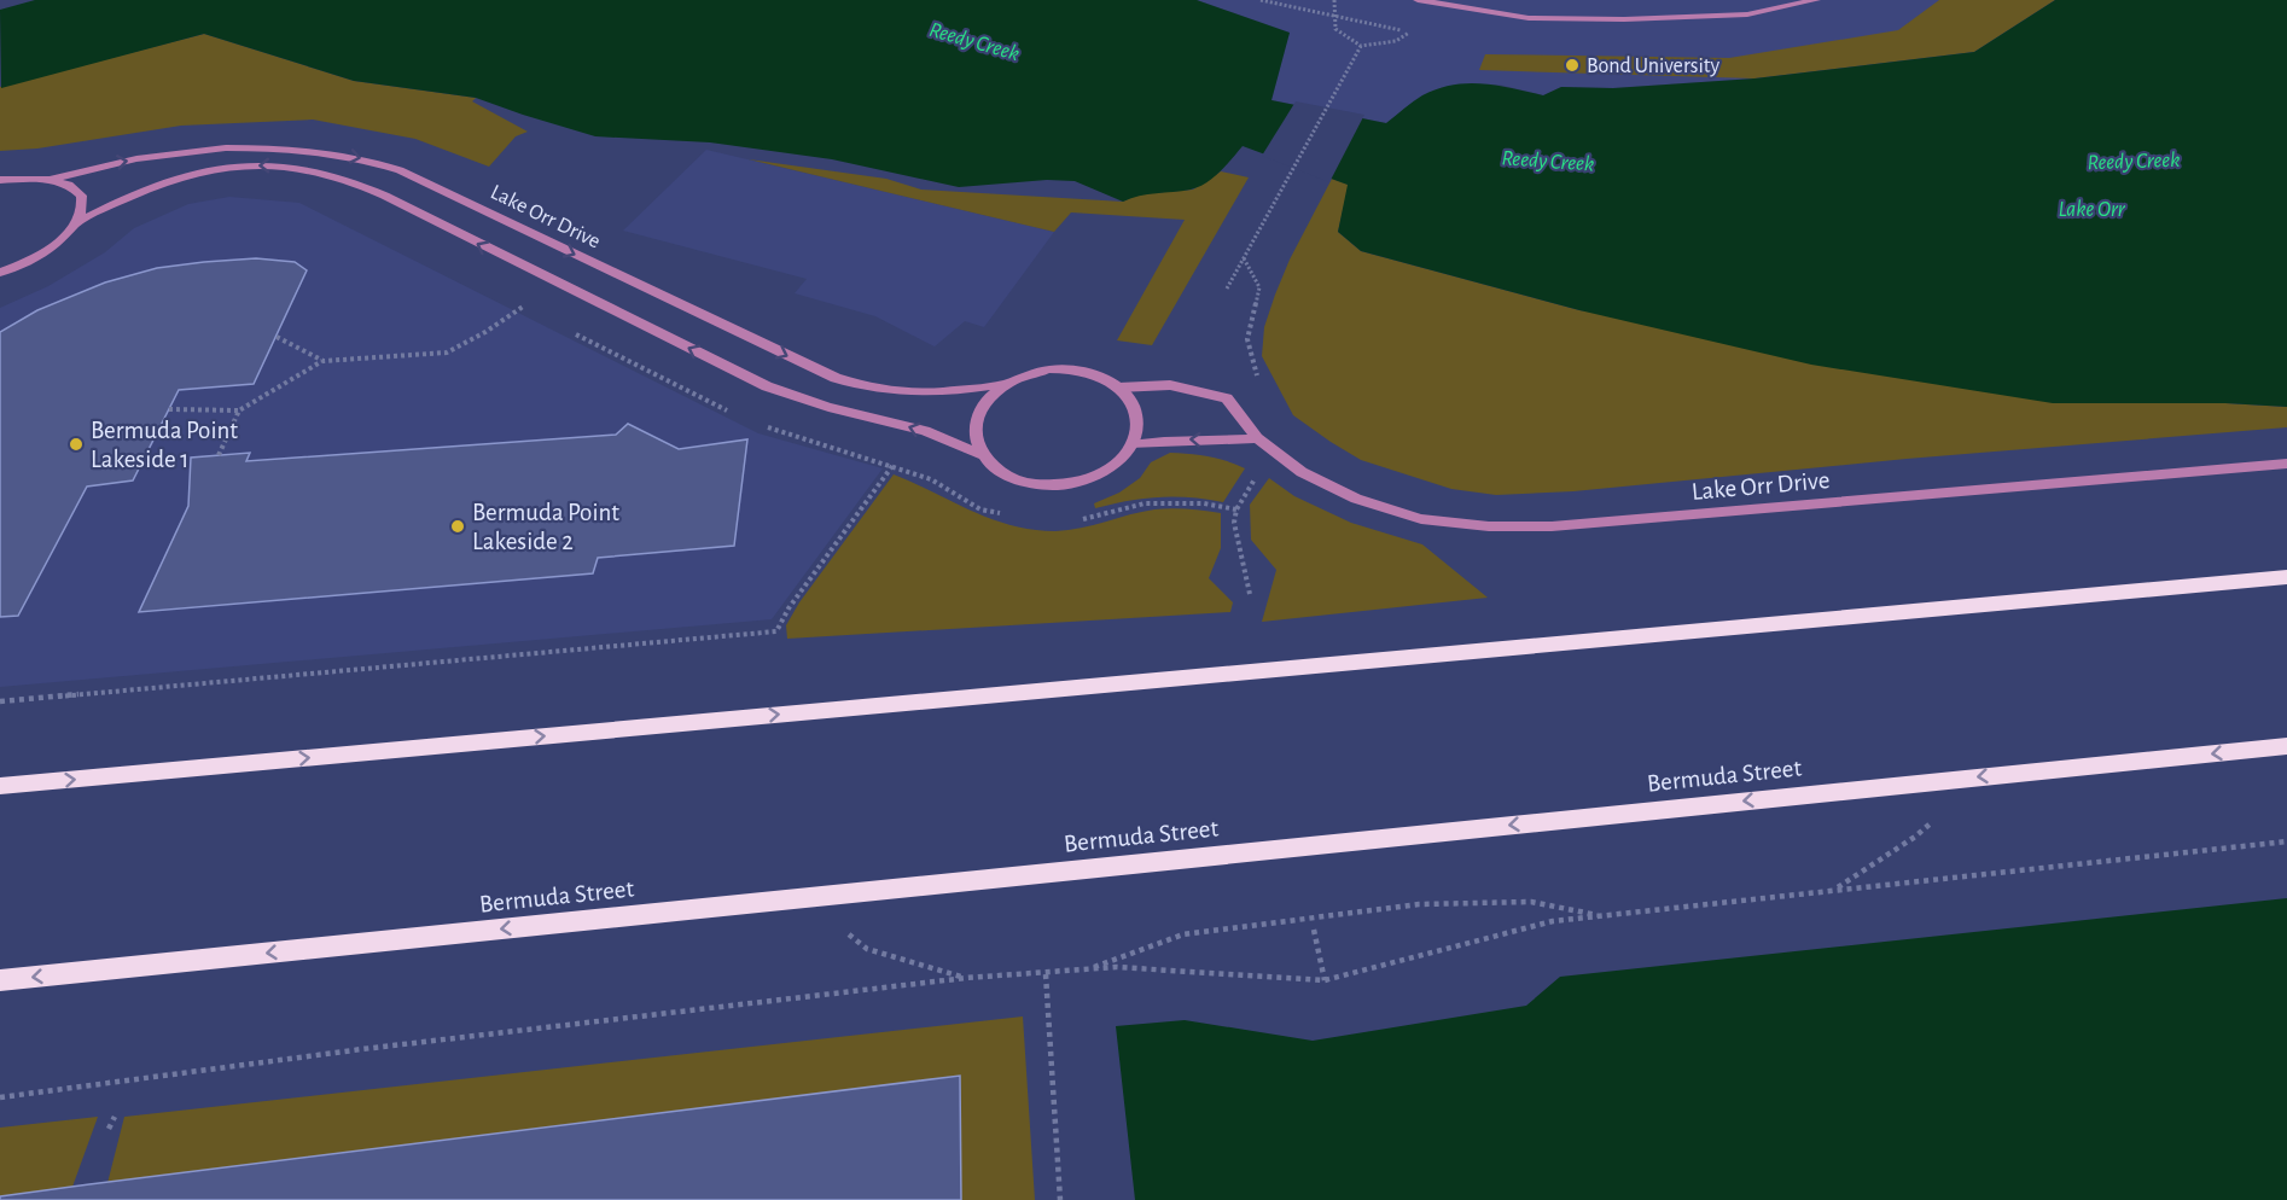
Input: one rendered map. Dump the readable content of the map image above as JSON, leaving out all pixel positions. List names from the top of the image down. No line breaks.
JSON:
{"streets":{"main road":["Bermuda Street"],"street":["Lake Orr Drive"]},"one_way":["Bermuda Street"],"water":["Reedy Creek","Lake Orr"],"places":["Bond University","Bermuda Point Lakeside 1","Bermuda Point Lakeside 2"]}
